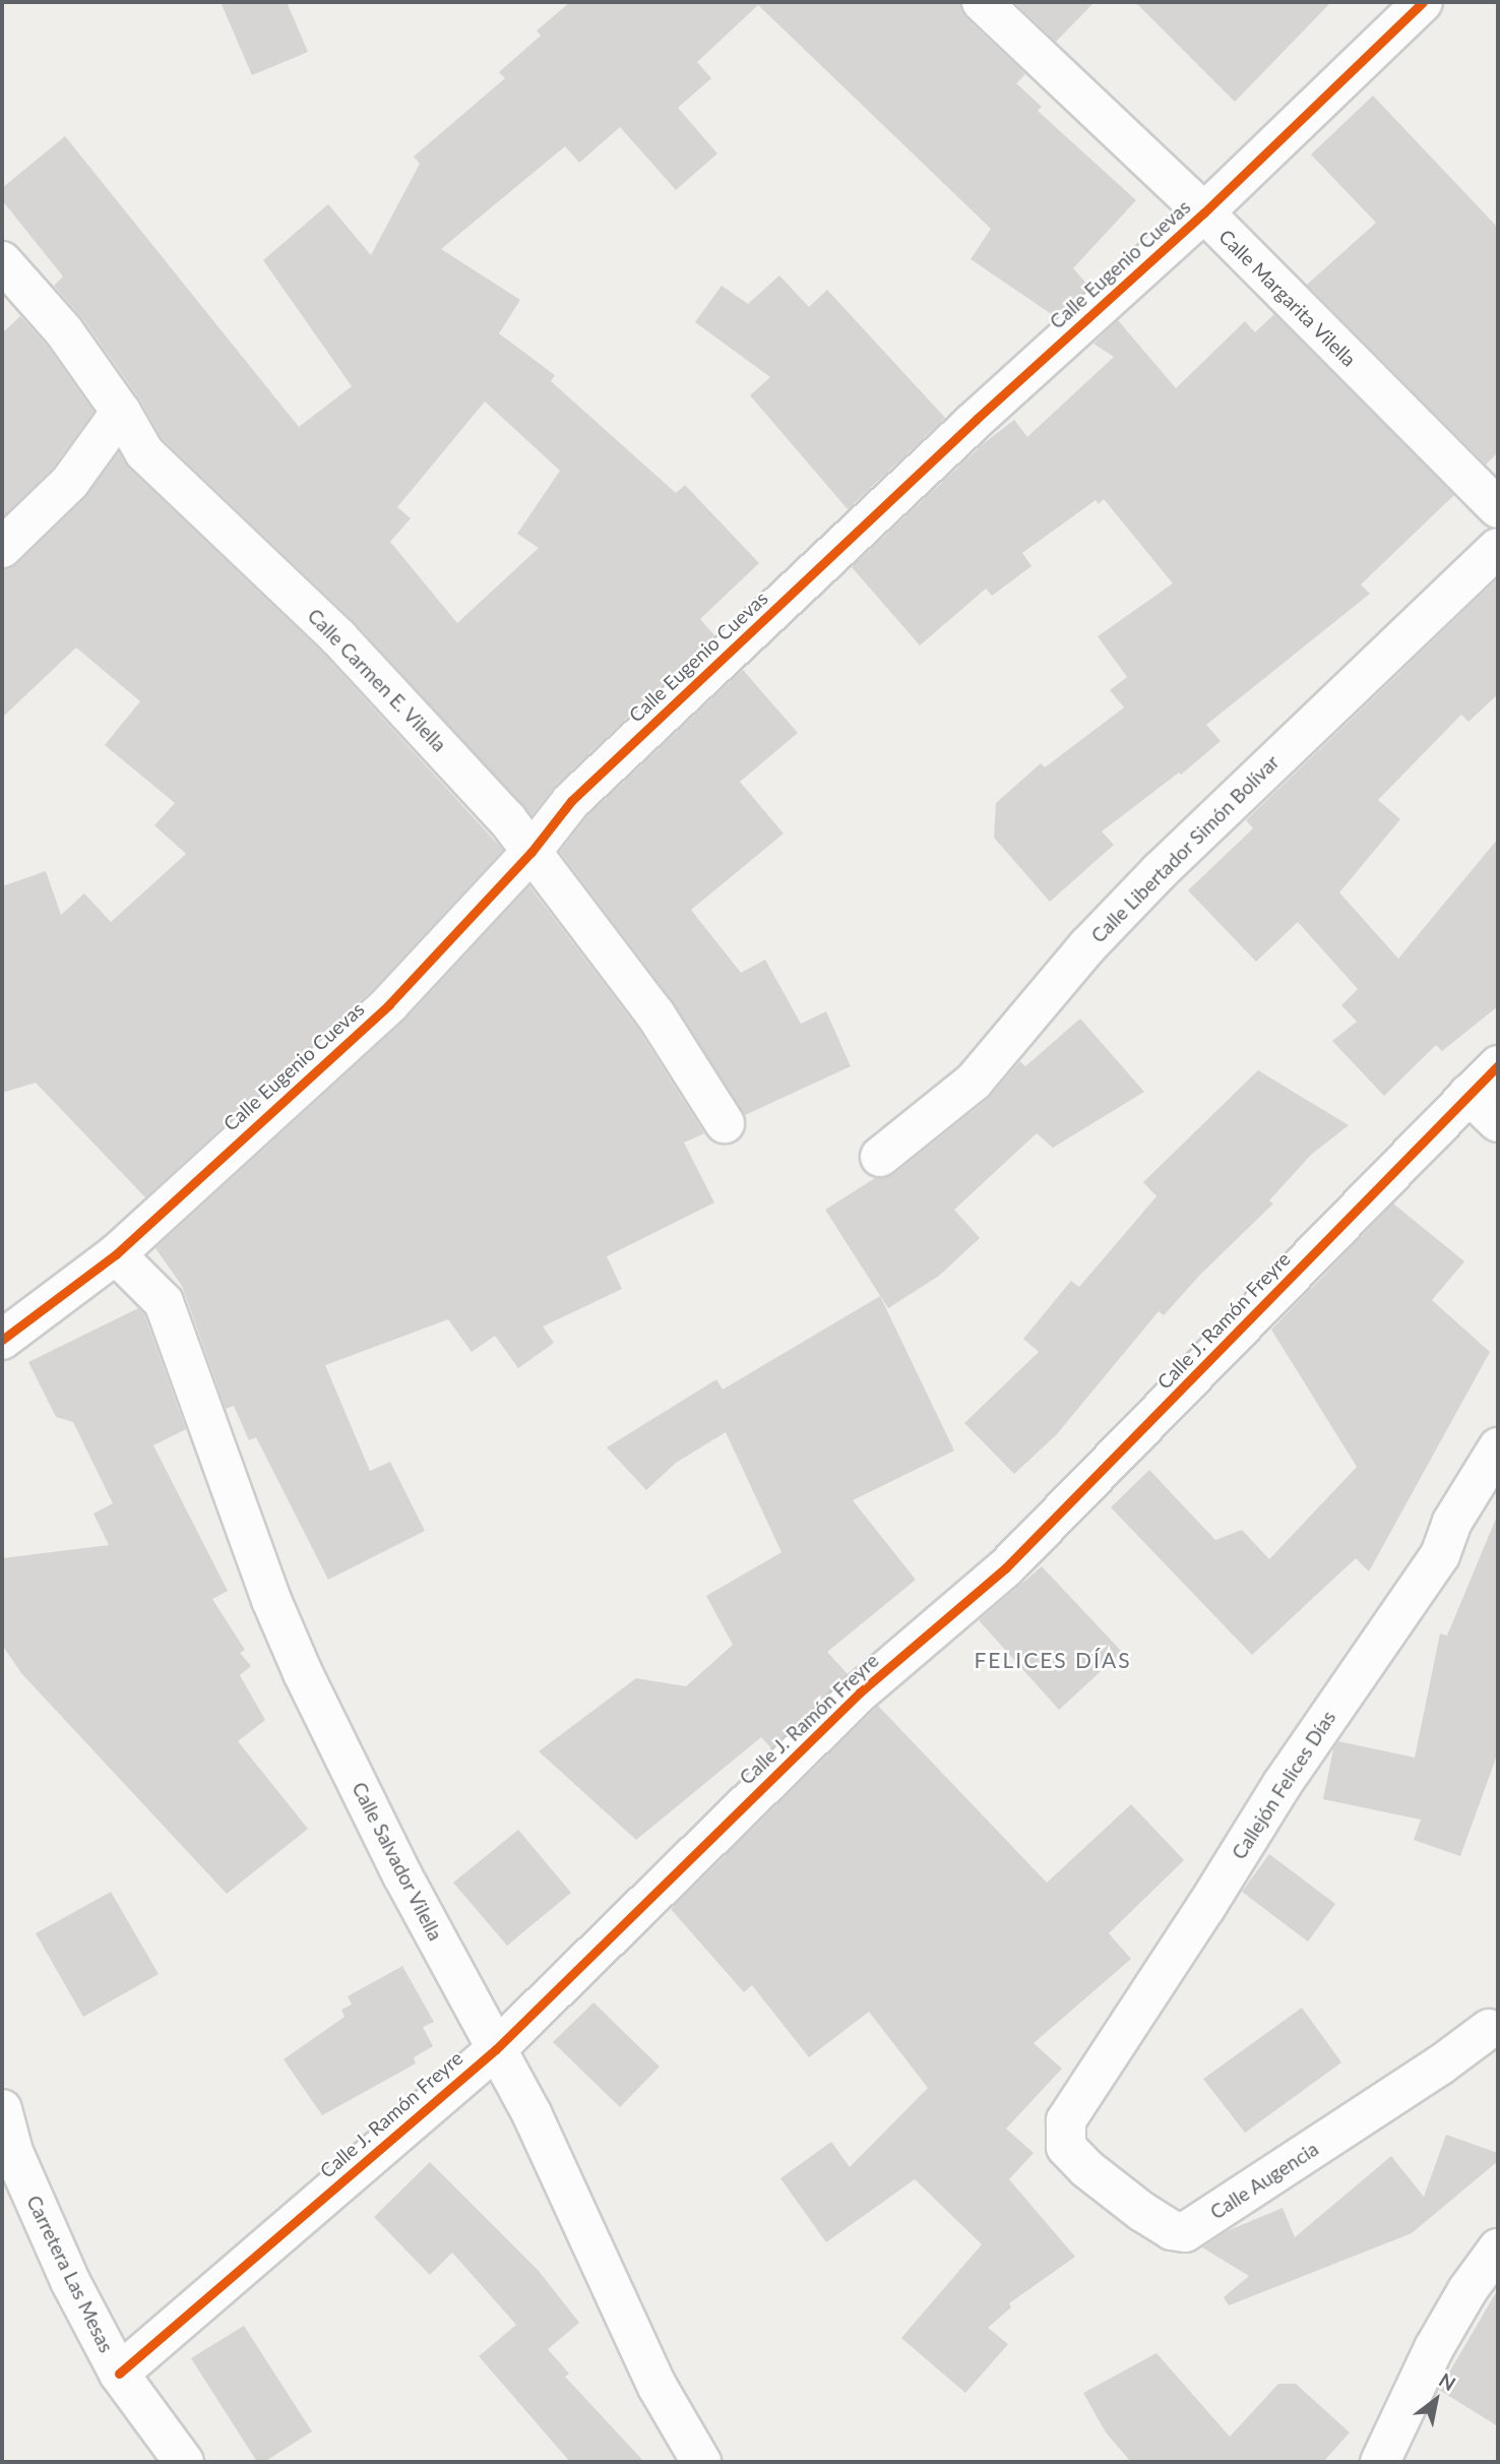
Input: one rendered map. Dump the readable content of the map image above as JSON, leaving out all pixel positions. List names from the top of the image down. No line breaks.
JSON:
{"streets":{"street":["Calle Eugenio Cuevas","Calle Margarita Vilella","Calle Carmen E. Vilella","Calle Libertador Simón Bolívar","Calle J. Ramón Freyre","Callejón Felices Días","Calle Salvador Vilella","Calle Augencia","Carretera Las Mesas"]},"crossings":[["Calle Eugenio Cuevas","Calle Margarita Vilella"],["Calle Eugenio Cuevas","Calle Carmen E. Vilella"],["Calle Eugenio Cuevas","Calle Salvador Vilella"],["Calle J. Ramón Freyre","Calle Salvador Vilella"],["Calle J. Ramón Freyre","Carretera Las Mesas"],["Callejón Felices Días","Calle Augencia"]],"districts":["FELICES DÍAS"],"north":"top right"}
